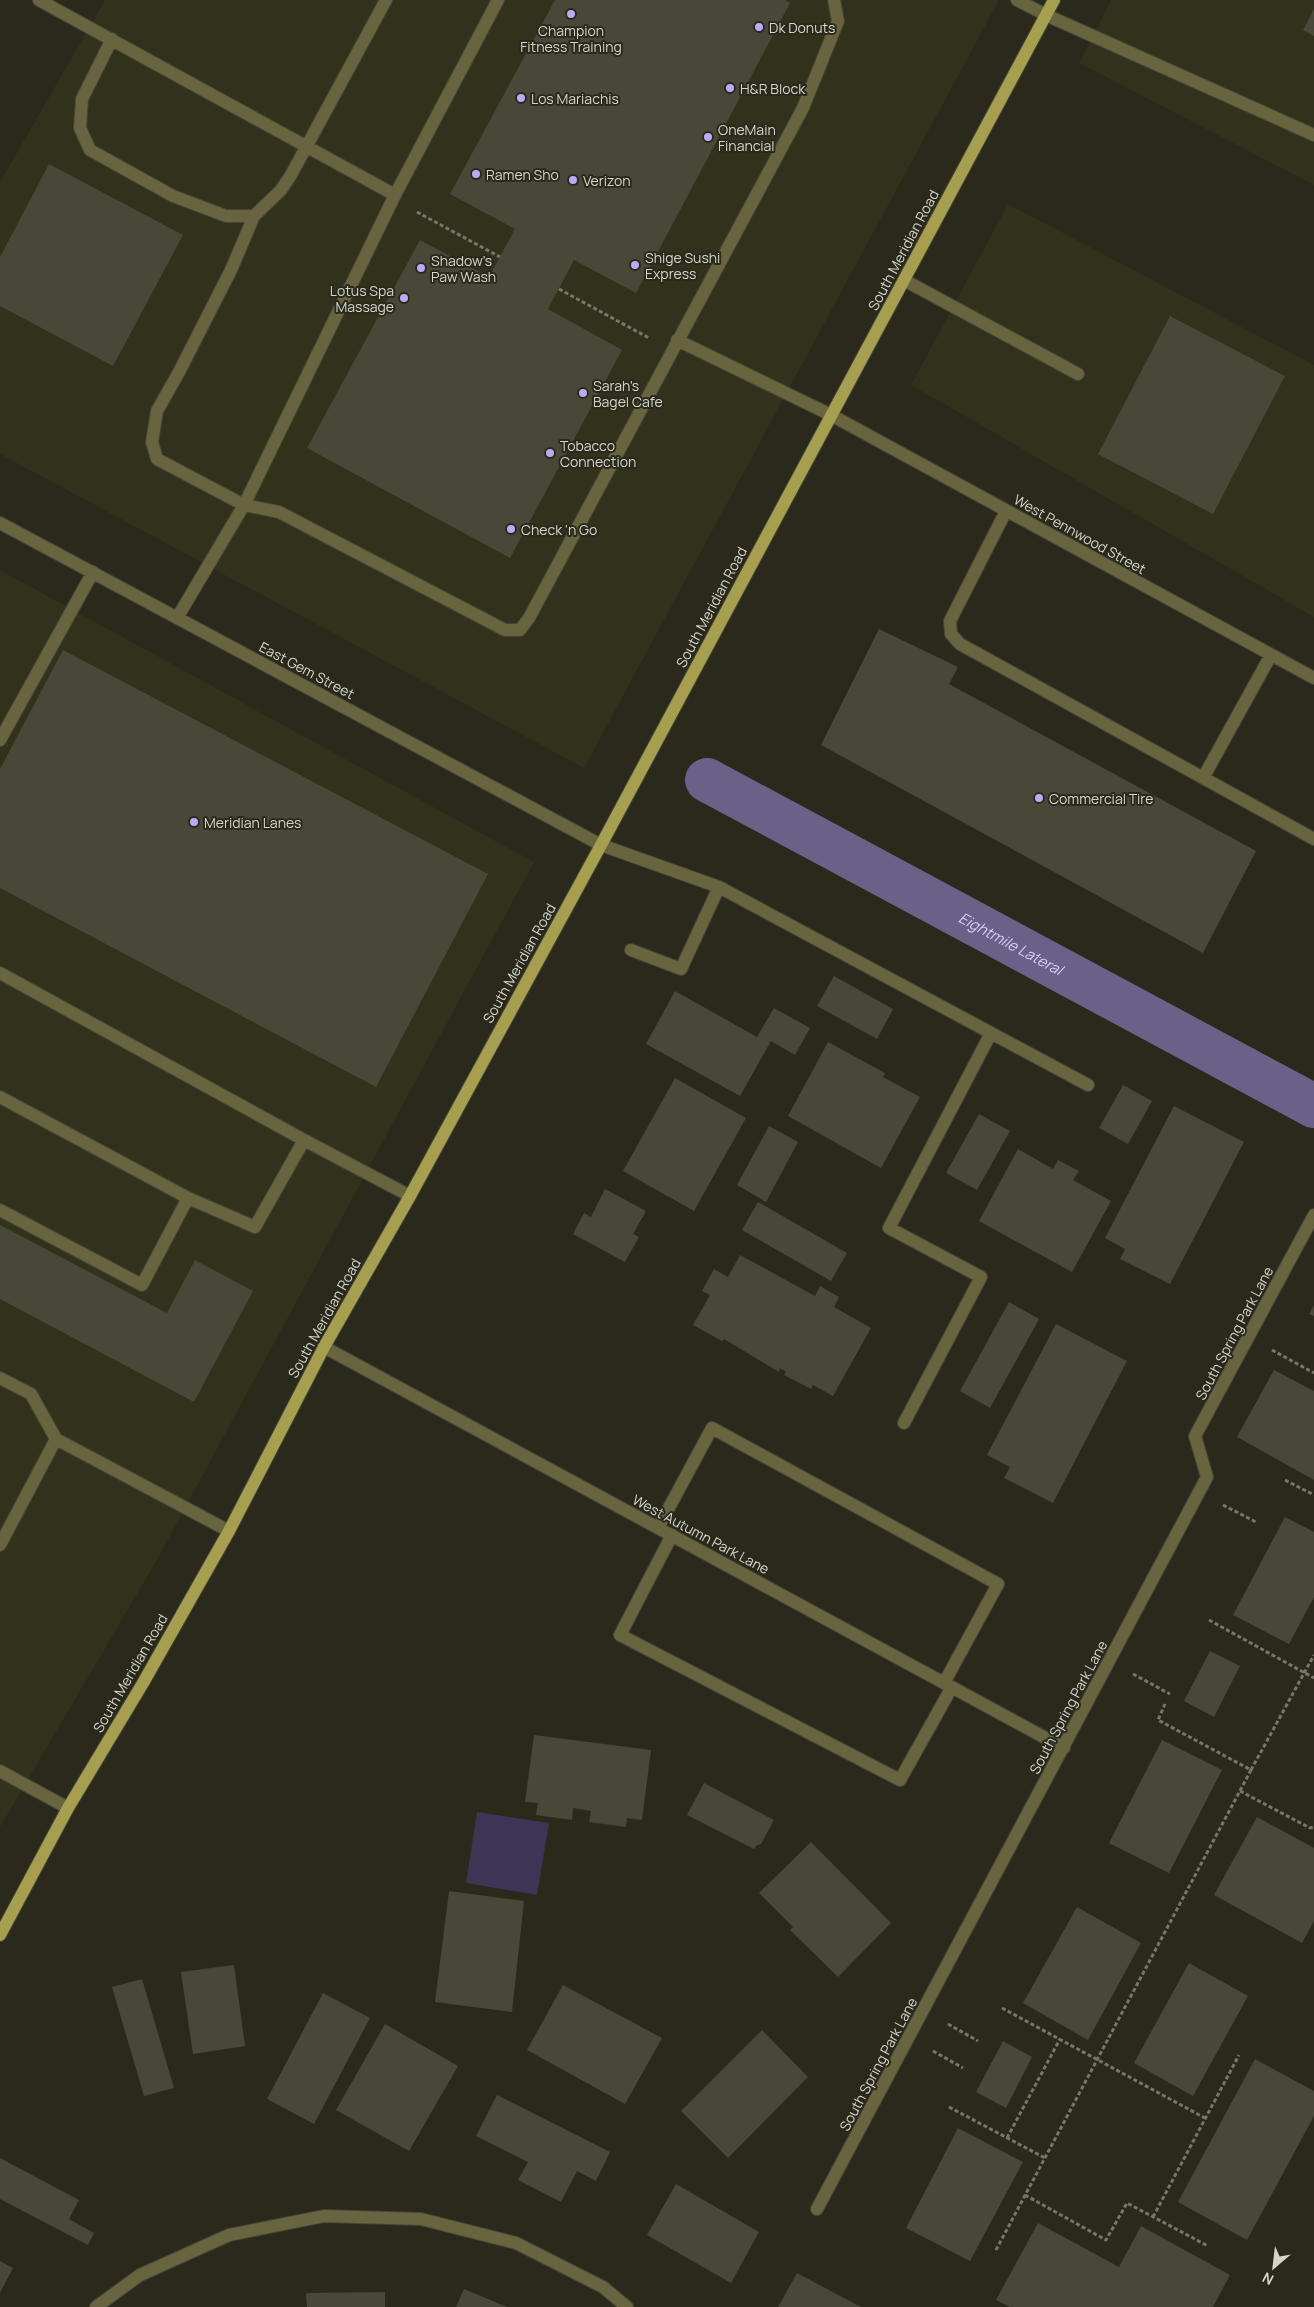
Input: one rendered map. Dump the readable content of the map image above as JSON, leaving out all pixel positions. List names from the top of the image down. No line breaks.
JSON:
{"streets":{"main road":["South Meridian Road"],"street":["West Pennwood Street","East Gem Street","South Spring Park Lane","West Autumn Park Lane"]},"crossings":[["South Meridian Road","West Pennwood Street"],["South Meridian Road","East Gem Street"],["South Meridian Road","West Autumn Park Lane"],["South Spring Park Lane","West Autumn Park Lane"]],"water":["Eightmile Lateral"],"places":["Champion Fitness Training","Dk Donuts","H&R Block","Los Mariachis","OneMain Financial","Ramen Sho","Verizon","Shige Sushi Express","Shadow's Paw Wash","Lotus Spa Massage","Sarah's Bagel Cafe","Tobacco Connection","Check 'n Go","Commercial Tire","Meridian Lanes"],"north":"bottom left"}
